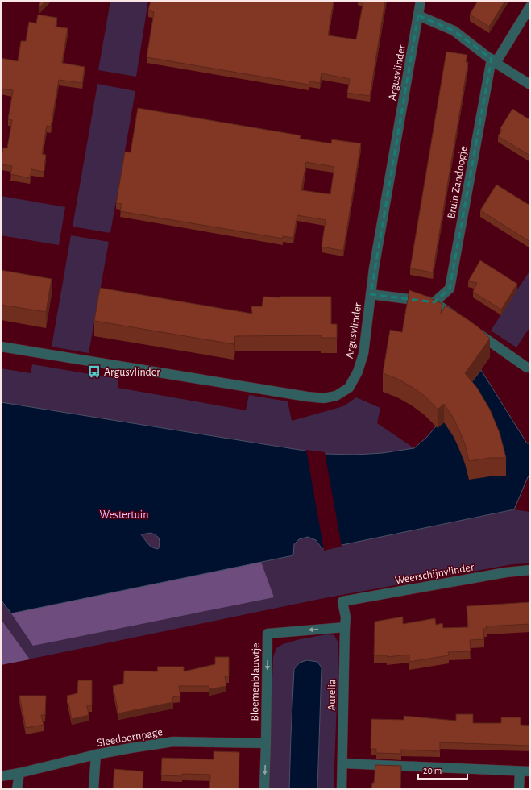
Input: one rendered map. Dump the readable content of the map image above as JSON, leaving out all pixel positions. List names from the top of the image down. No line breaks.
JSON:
{"streets":{"street":["Argusvlinder","Bruin Zandoogje","Weerschijnvlinder","Bloemenblauwtje","Aurelia","Sleedoornpage"]},"crossings":[["Weerschijnvlinder","Aurelia"],["Bloemenblauwtje","Aurelia"],["Bloemenblauwtje","Sleedoornpage"]],"parks":["Westertuin"],"places":{"bus stop":["Argusvlinder"]},"scale_bar":"20 m"}
